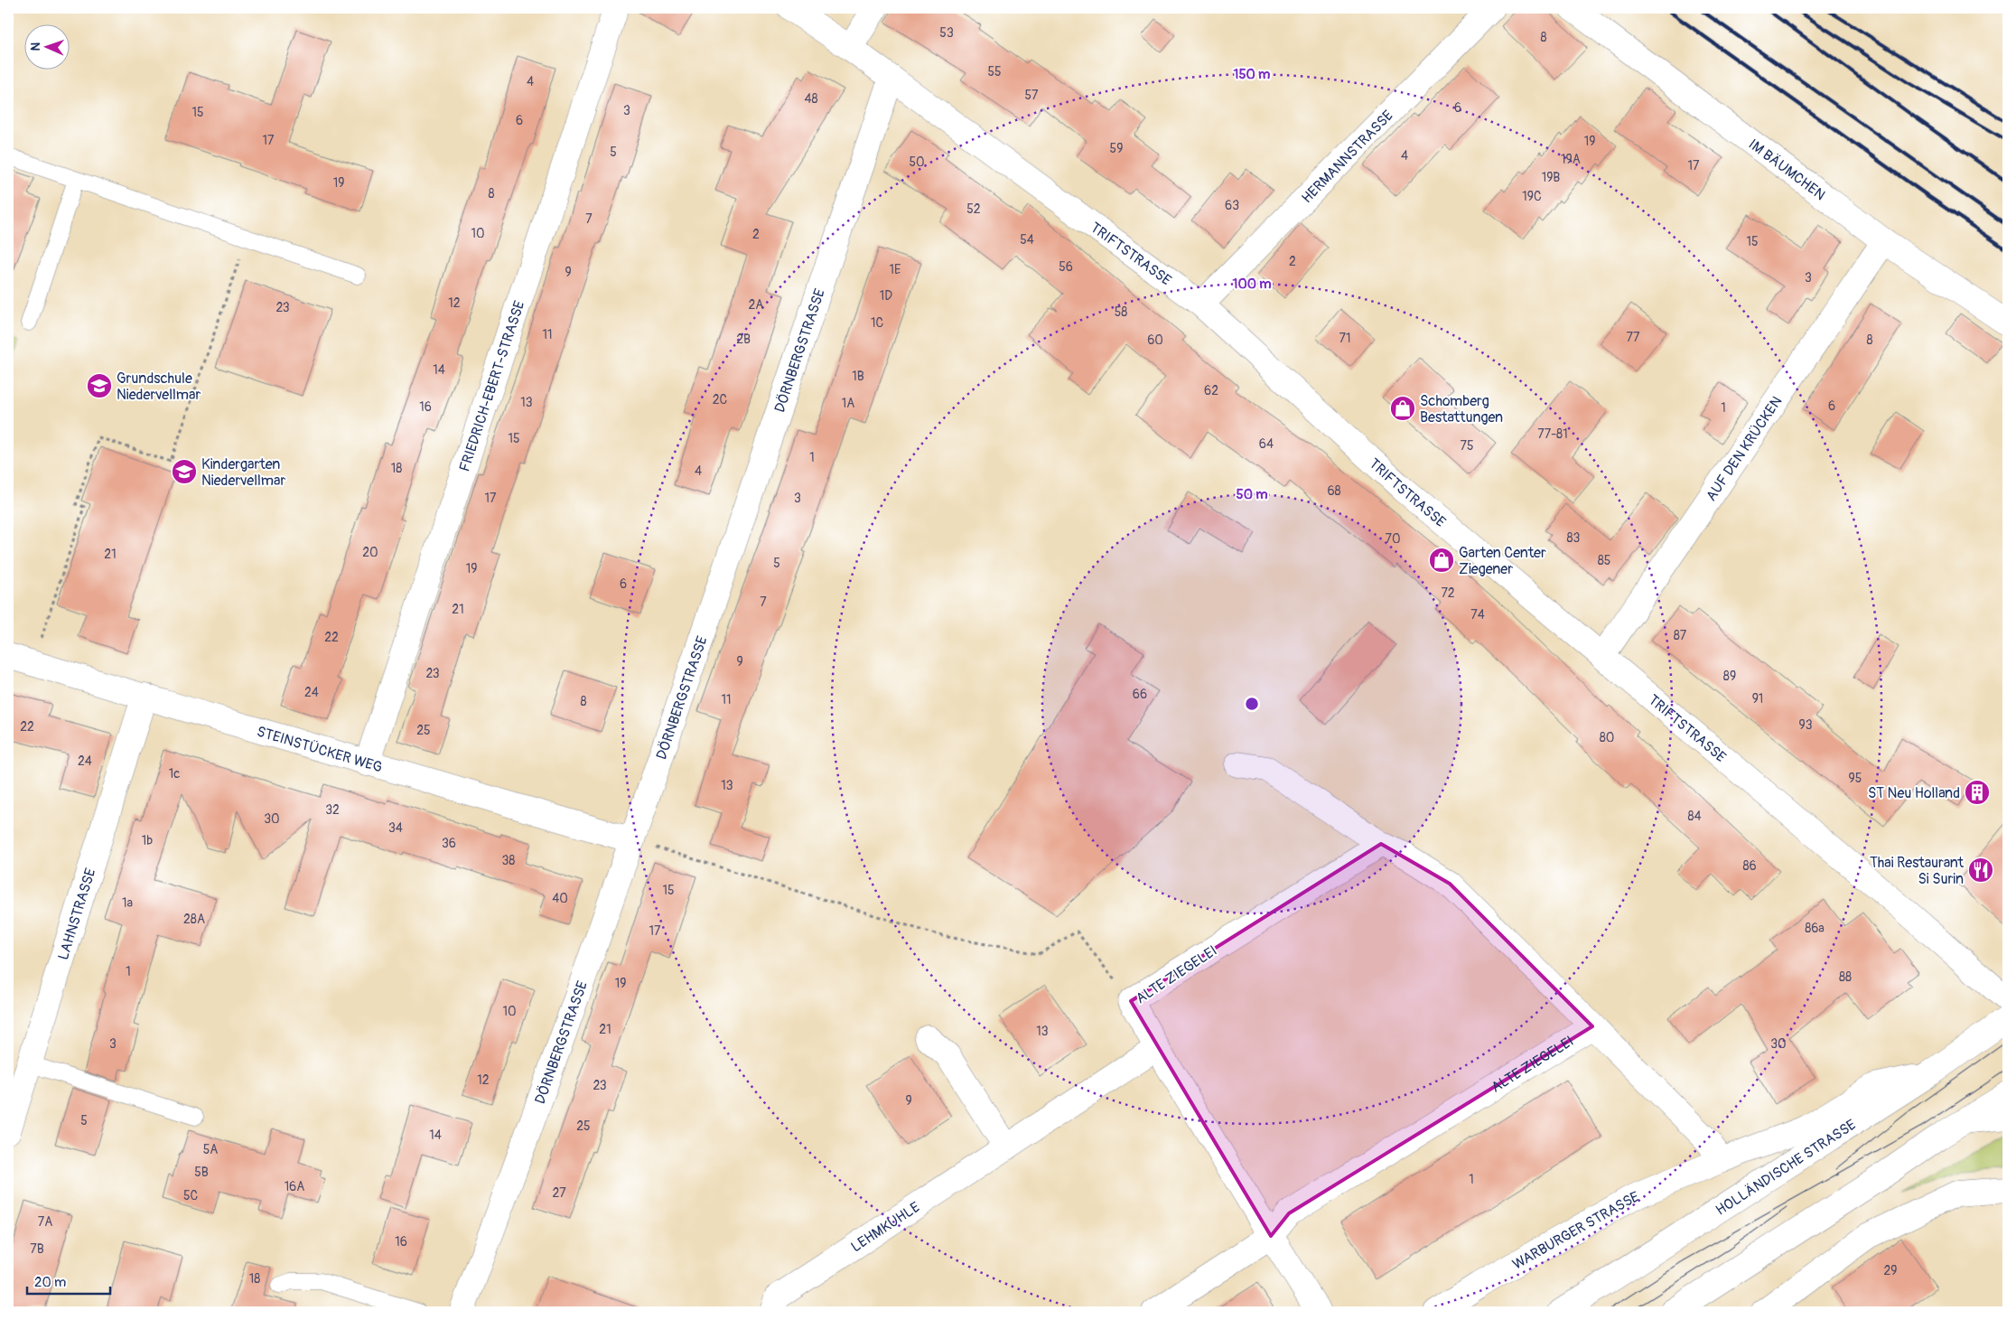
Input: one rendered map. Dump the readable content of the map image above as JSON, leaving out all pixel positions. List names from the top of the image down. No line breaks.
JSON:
{"streets":{"main road":["HERMANNSTRASSE","IM BÄUMCHEN","TRIFTSTRASSE","DÖRNBERGSTRASSE","FRIEDRICH-EBERT-STRASSE","AUF DEN KRÜCKEN","STEINSTÜCKER WEG","LAHNSTRASSE","ALTE ZIEGELEI","HOLLÄNDISCHE STRASSE","LEHMKUHLE","WARBURGER STRASSE"]},"crossings":[["HERMANNSTRASSE","TRIFTSTRASSE"],["IM BÄUMCHEN","AUF DEN KRÜCKEN"],["TRIFTSTRASSE","DÖRNBERGSTRASSE"],["TRIFTSTRASSE","AUF DEN KRÜCKEN"],["DÖRNBERGSTRASSE","STEINSTÜCKER WEG"],["FRIEDRICH-EBERT-STRASSE","STEINSTÜCKER WEG"],["STEINSTÜCKER WEG","LAHNSTRASSE"],["ALTE ZIEGELEI","LEHMKUHLE"],["ALTE ZIEGELEI","WARBURGER STRASSE"],["HOLLÄNDISCHE STRASSE","WARBURGER STRASSE"]],"places":{"school or university":["Grundschule Niedervellmar","Kindergarten Niedervellmar"],"shop":["Schomberg Bestattungen","Garten Center Ziegener"],"building":["ST Neu Holland"],"restaurant":["Thai Restaurant Si Surin"]},"house_numbers":["53","8","55","4","57","48","6","3","15","6","17","19","59","5","4","19A","50","17","19B","19","8","19C","63","52","7","10","2","54","15","2","56","1E","9","3","1D","12","2A","23","58","1C","11","77","71","2B","60","8","14","1B","62","2C","13","1A","6","16","1","77-81","15","64","75","1","18","4","68","17","3","83","70","20","21","85","5","19","6","72","7","21","74","87","22","9","23","89","24","66","91","11","8","93","22","25","80","24","1c","95","13","32","84","30","34","1b","36","38","86","15","40","1a","28A","86a","17","1","88","19","10","21","13","3","30","12","23","9","5","25","14","5A","5B","1","16A","27","5C","7A","16","7B","29","18"],"scale_bar":"20 m","north":"left","rings":["150 m","100 m","50 m"]}
